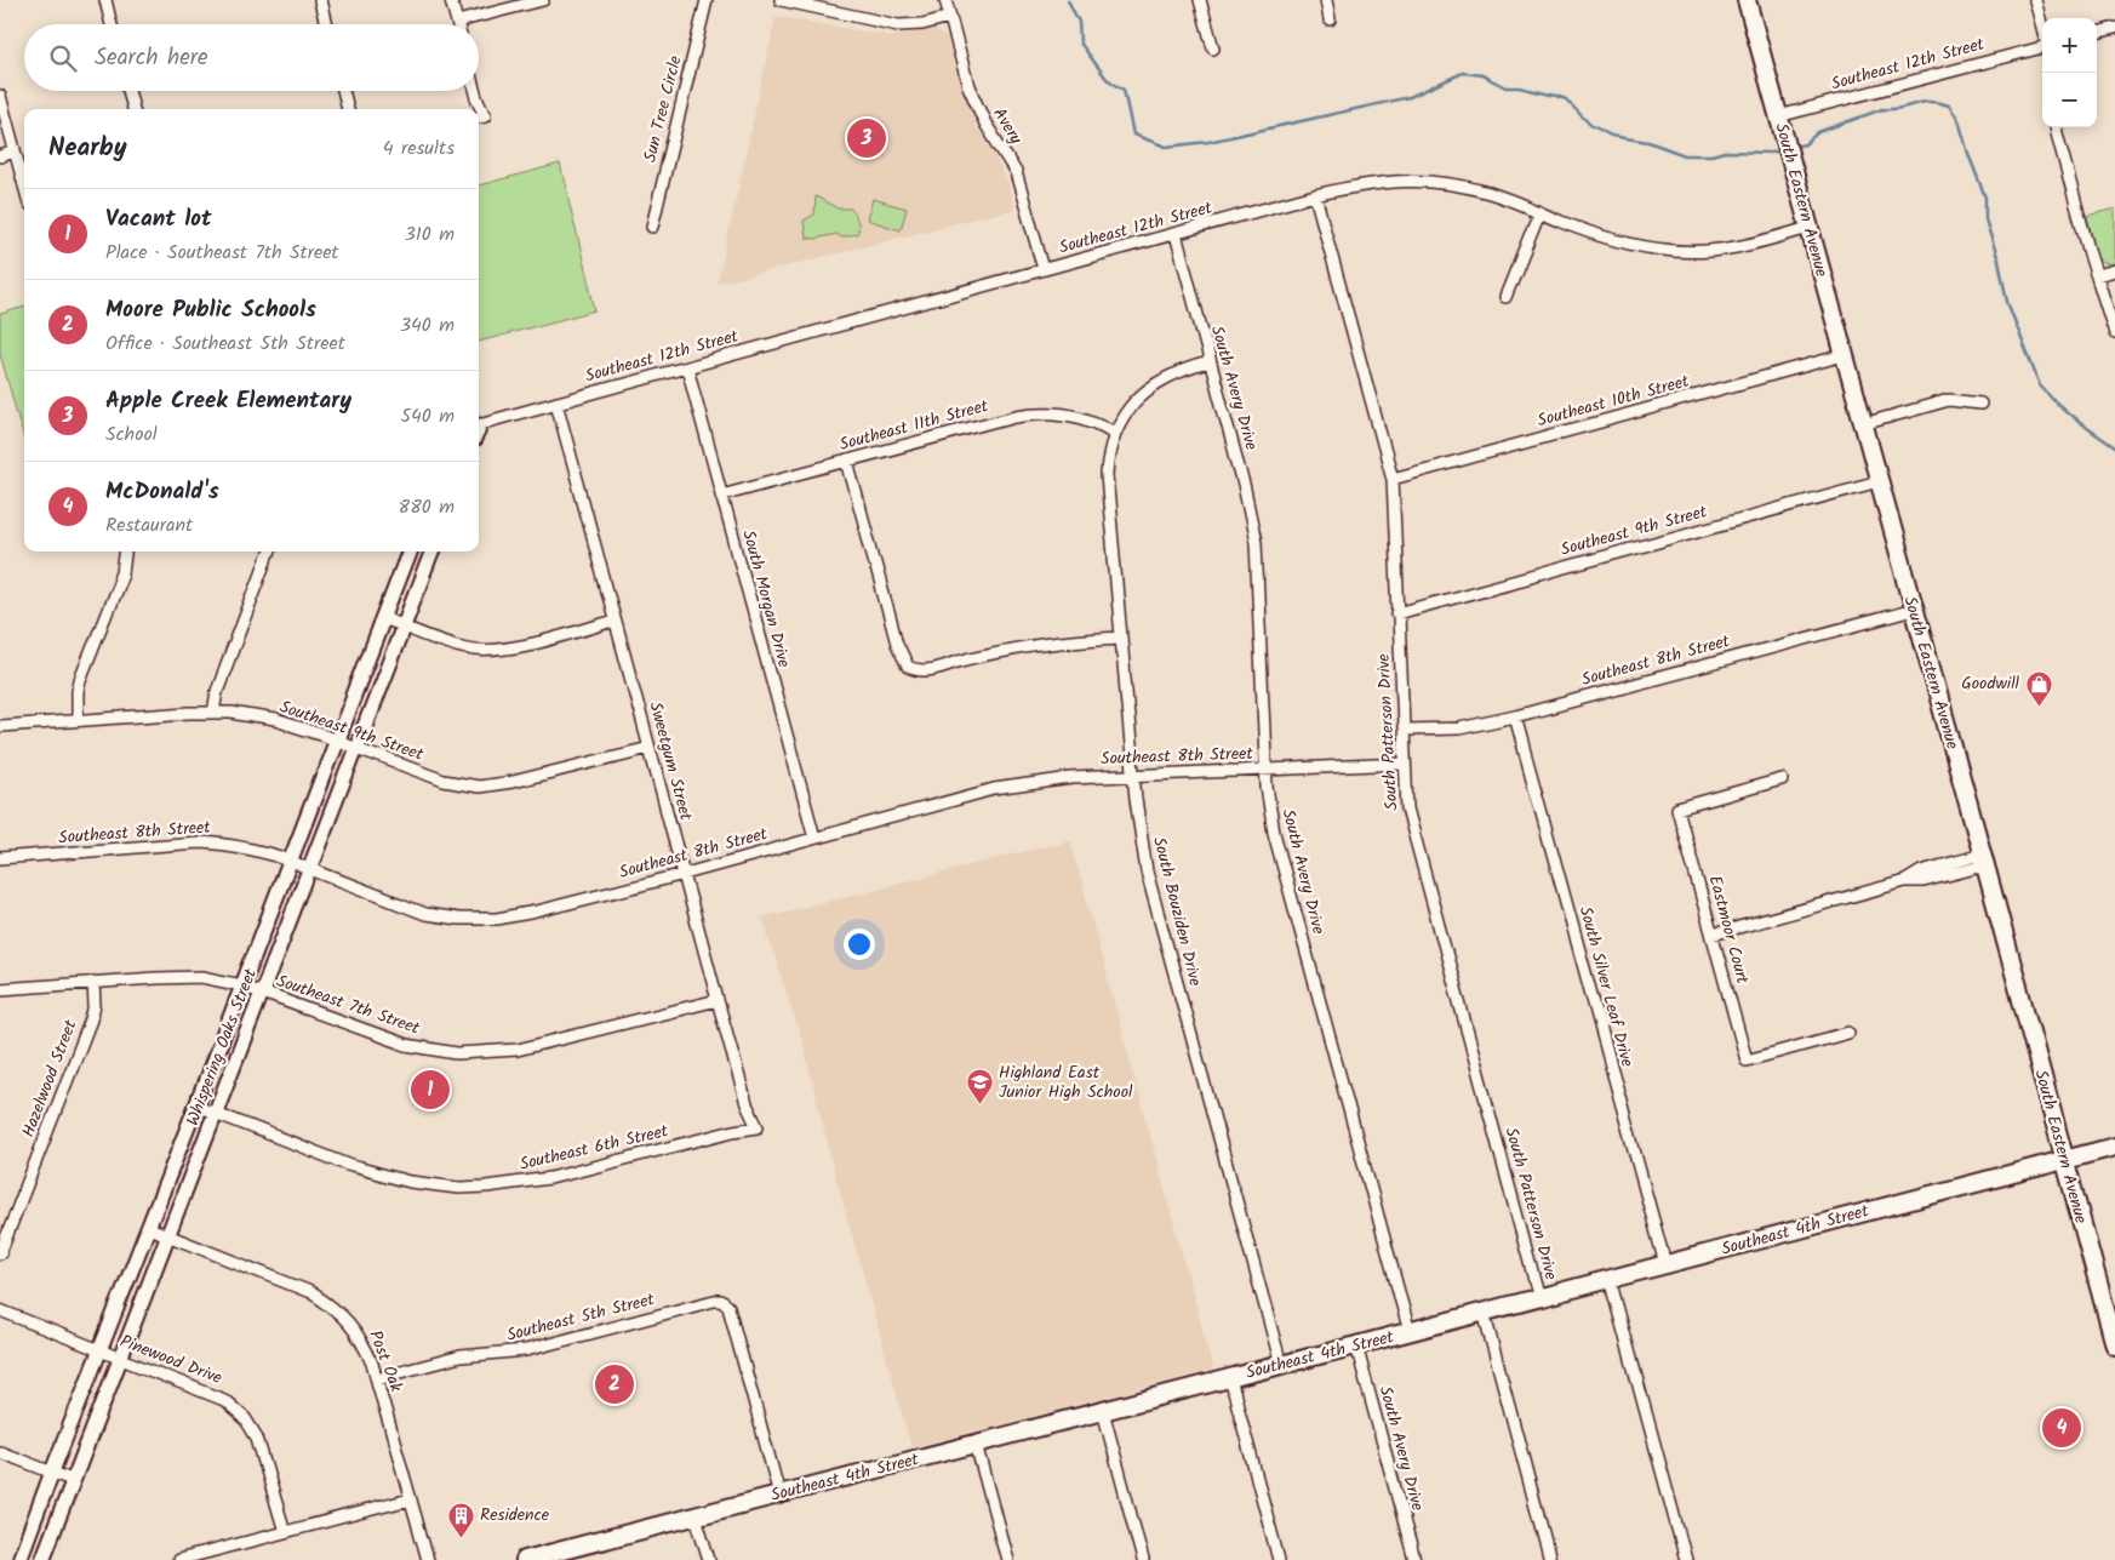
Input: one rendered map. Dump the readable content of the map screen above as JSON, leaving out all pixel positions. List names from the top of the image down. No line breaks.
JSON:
{"streets":{"main road":["South Eastern Avenue","Southeast 4th Street"],"street":["Southeast 12th Street","Sun Tree Circle","Avery","South Avery Drive","Southeast 10th Street","Southeast 11th Street","Southeast 9th Street","South Morgan Drive","Southeast 8th Street","South Patterson Drive","Sweetgum Street","South Bouziden Drive","Eastmoor Court","South Silver Leaf Drive","Southeast 7th Street","Whispering Oaks Street","Hazelwood Street","Southeast 6th Street","Southeast 5th Street","Pinewood Drive","Post Oak"]},"crossings":[["Southeast 12th Street","Avery"],["Southeast 12th Street","South Eastern Avenue"],["Southeast 12th Street","South Avery Drive"],["Southeast 12th Street","South Morgan Drive"],["Southeast 12th Street","South Patterson Drive"],["Southeast 12th Street","Sweetgum Street"],["South Eastern Avenue","Southeast 10th Street"],["South Eastern Avenue","Southeast 9th Street"],["South Eastern Avenue","Southeast 8th Street"],["South Eastern Avenue","Southeast 4th Street"],["South Avery Drive","Southeast 8th Street"],["South Avery Drive","South Bouziden Drive"],["South Avery Drive","Southeast 4th Street"],["Southeast 10th Street","South Patterson Drive"],["Southeast 11th Street","South Morgan Drive"],["Southeast 11th Street","South Bouziden Drive"],["Southeast 9th Street","South Patterson Drive"],["Southeast 9th Street","Sweetgum Street"],["Southeast 9th Street","Whispering Oaks Street"],["South Morgan Drive","Southeast 8th Street"],["Southeast 8th Street","South Patterson Drive"],["Southeast 8th Street","Sweetgum Street"],["Southeast 8th Street","South Bouziden Drive"],["Southeast 8th Street","South Silver Leaf Drive"],["Southeast 8th Street","Whispering Oaks Street"],["South Patterson Drive","Southeast 4th Street"],["Sweetgum Street","Southeast 7th Street"],["Sweetgum Street","Southeast 6th Street"],["South Bouziden Drive","Southeast 4th Street"],["South Silver Leaf Drive","Southeast 4th Street"],["Southeast 7th Street","Whispering Oaks Street"],["Southeast 7th Street","Hazelwood Street"],["Whispering Oaks Street","Southeast 6th Street"],["Whispering Oaks Street","Pinewood Drive"],["Whispering Oaks Street","Post Oak"],["Southeast 4th Street","Southeast 5th Street"],["Southeast 5th Street","Post Oak"]],"places":{"shop":["Goodwill"],"school or university":["Highland East Junior High School"],"building":["Residence"]},"page":{"map_buttons":["+","−"],"search":"Search here","heading":["Nearby","4 results"],"pins":["3","1","2","4"],"list":[{"mark":"1","name":"Vacant lot","note":"Place · Southeast 7th Street","value":"310 m"},{"mark":"2","name":"Moore Public Schools","note":"Office · Southeast 5th Street","value":"340 m"},{"mark":"3","name":"Apple Creek Elementary","note":"School","value":"540 m"},{"mark":"4","name":"McDonald's","note":"Restaurant","value":"880 m"}]}}
